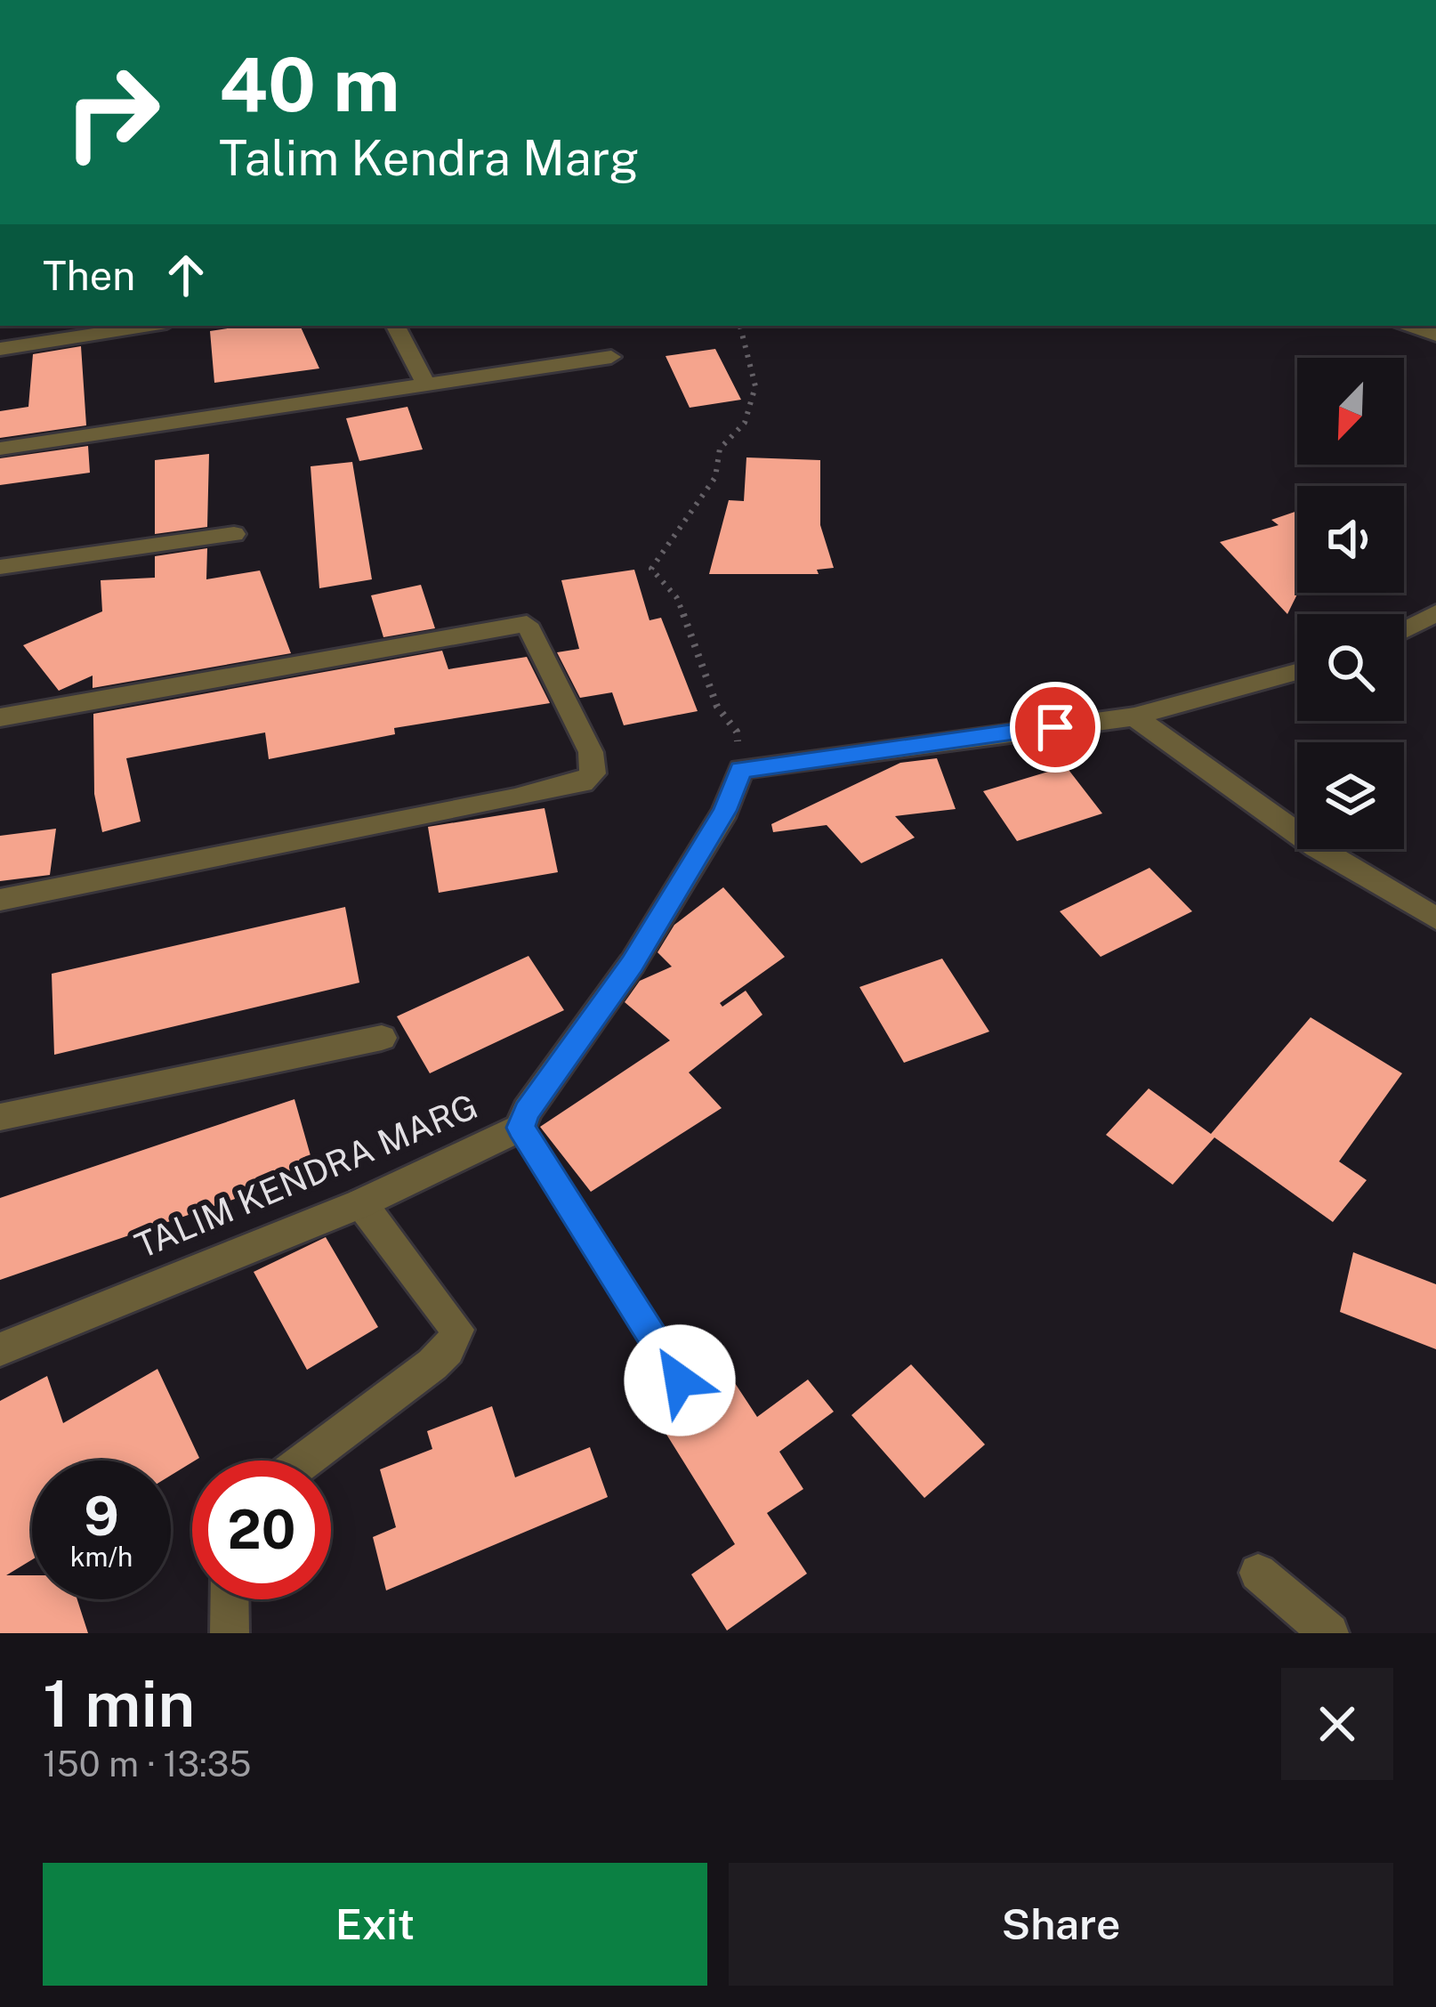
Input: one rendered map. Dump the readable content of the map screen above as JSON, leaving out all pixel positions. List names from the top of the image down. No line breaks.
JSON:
{"streets":{"street":["TALIM KENDRA MARG"]},"north":"bottom left","page":{"turn":["40 m","Talim Kendra Marg"],"then":"Then","speed":"9 km/h","limit":"20","heading":["1 min","150 m · 13:35"],"buttons":["Exit","Share"]}}
